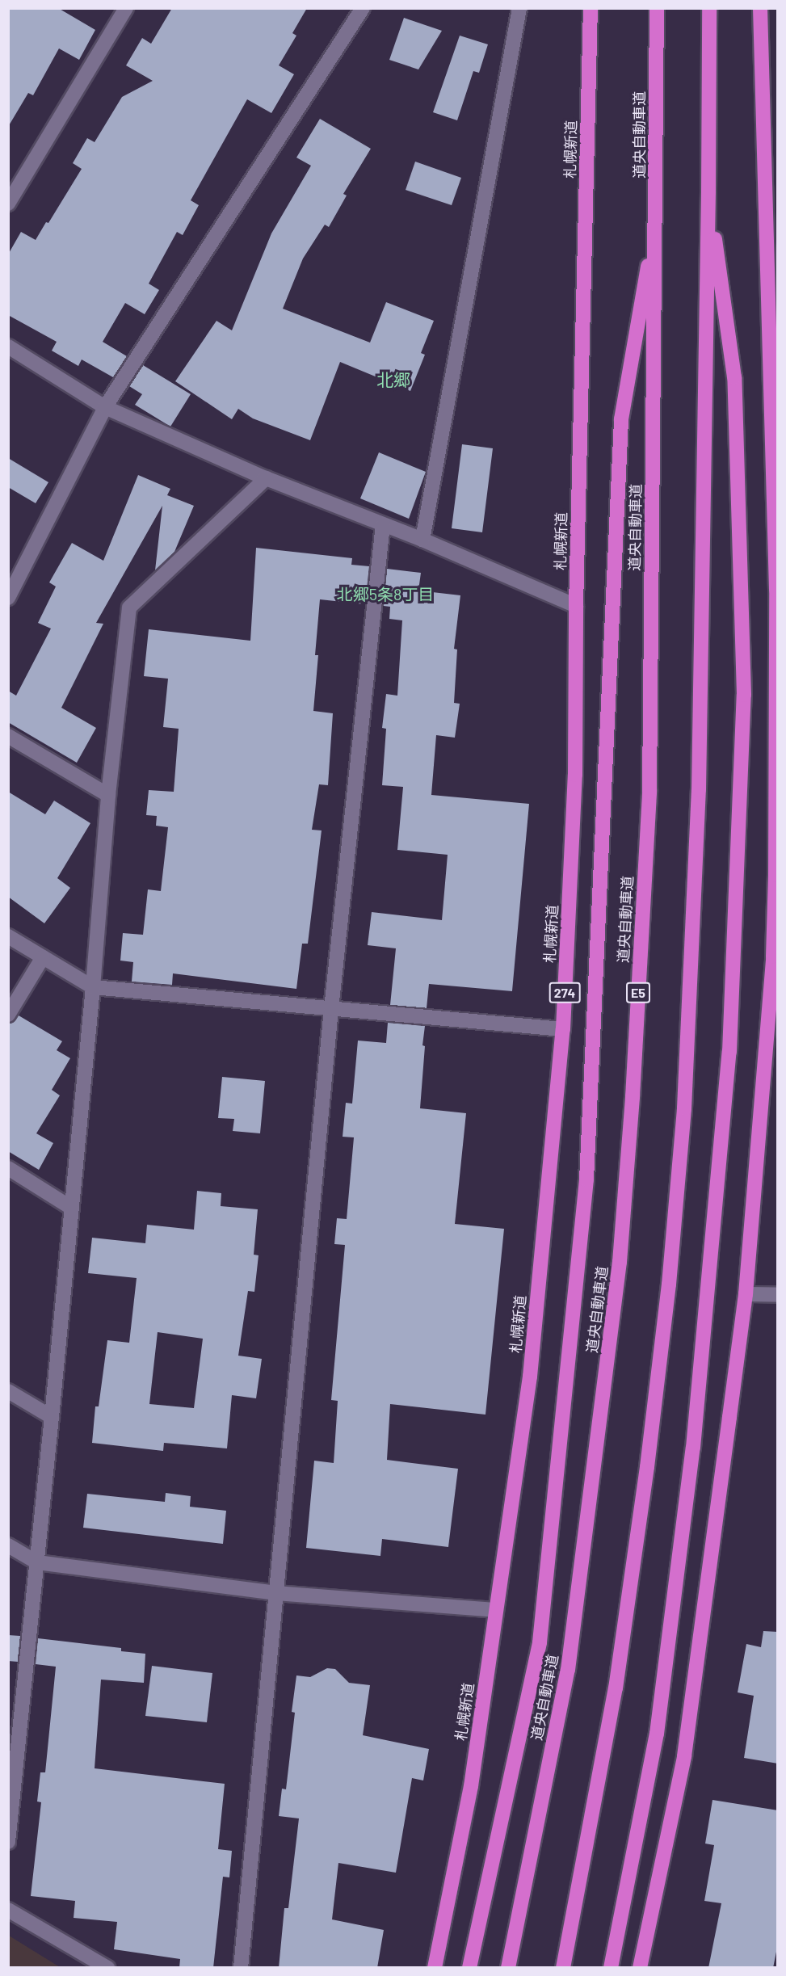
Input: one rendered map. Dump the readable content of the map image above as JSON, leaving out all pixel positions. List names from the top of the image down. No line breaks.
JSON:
{"streets":{"highway":["道央自動車道","札幌新道","274","E5"]},"districts":["北郷","北郷5条8丁目"]}
